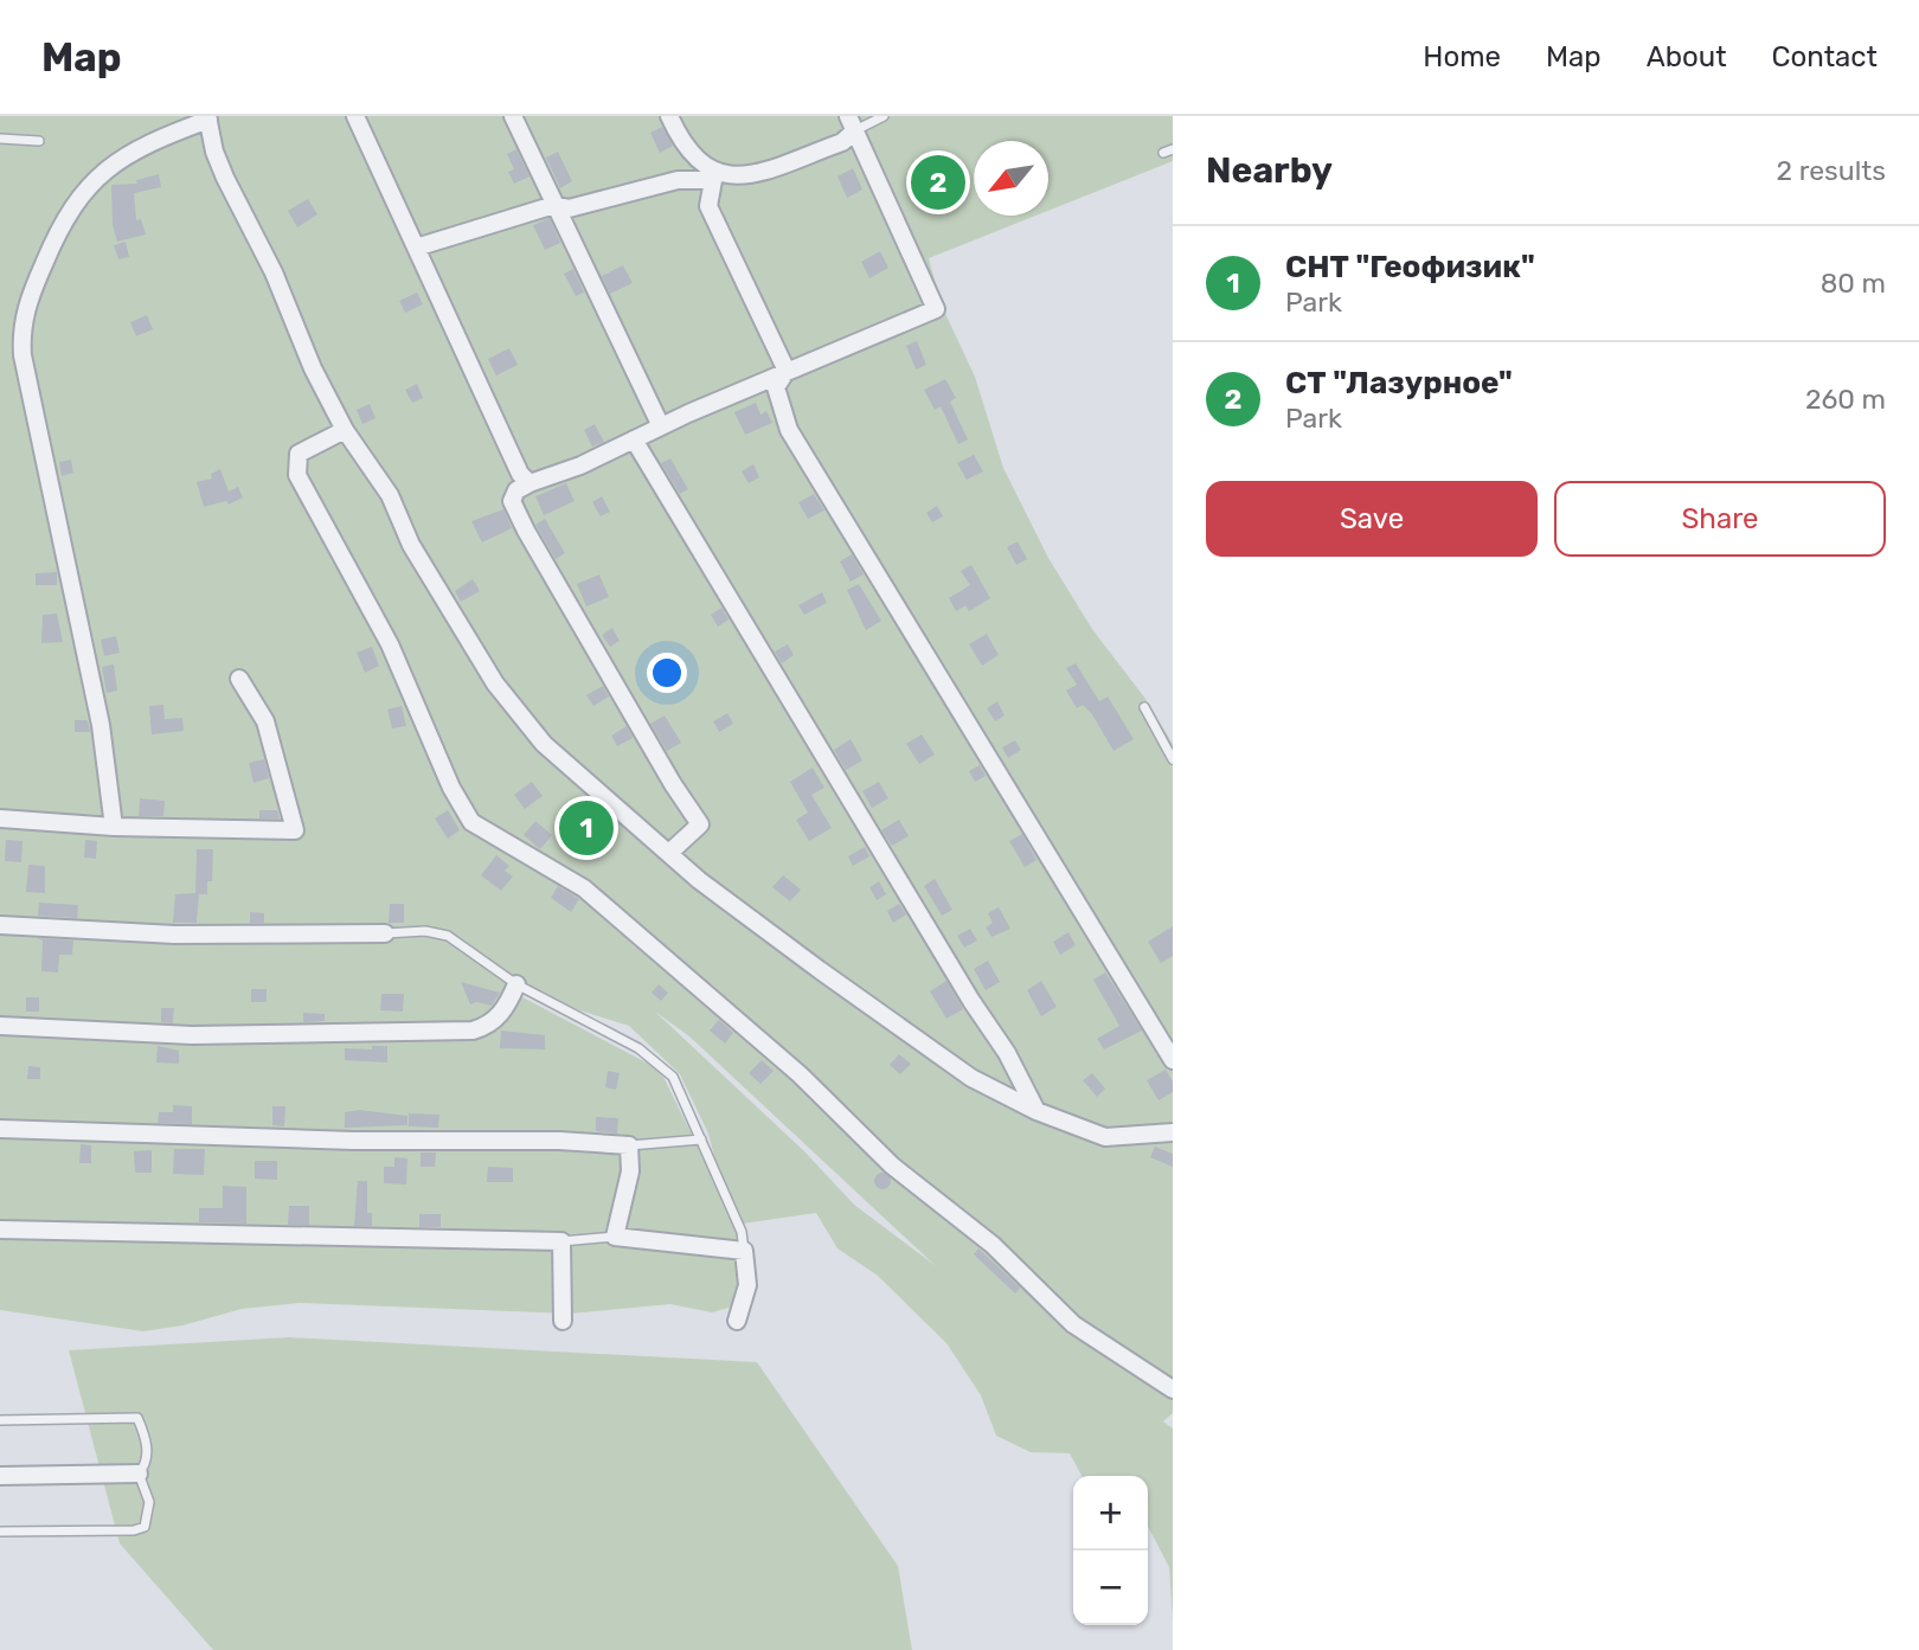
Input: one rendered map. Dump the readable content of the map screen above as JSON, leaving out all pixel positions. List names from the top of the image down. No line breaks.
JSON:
{"north":"bottom left","page":{"header":"Map","nav":["Home","Map","About","Contact"],"heading":["Nearby","2 results"],"pins":["2","1"],"list":[{"mark":"1","name":"СНТ \"Геофизик\"","note":"Park","value":"80 m"},{"mark":"2","name":"СТ \"Лазурное\"","note":"Park","value":"260 m"}],"buttons":["Save","Share"],"map_buttons":["+","−"]}}
